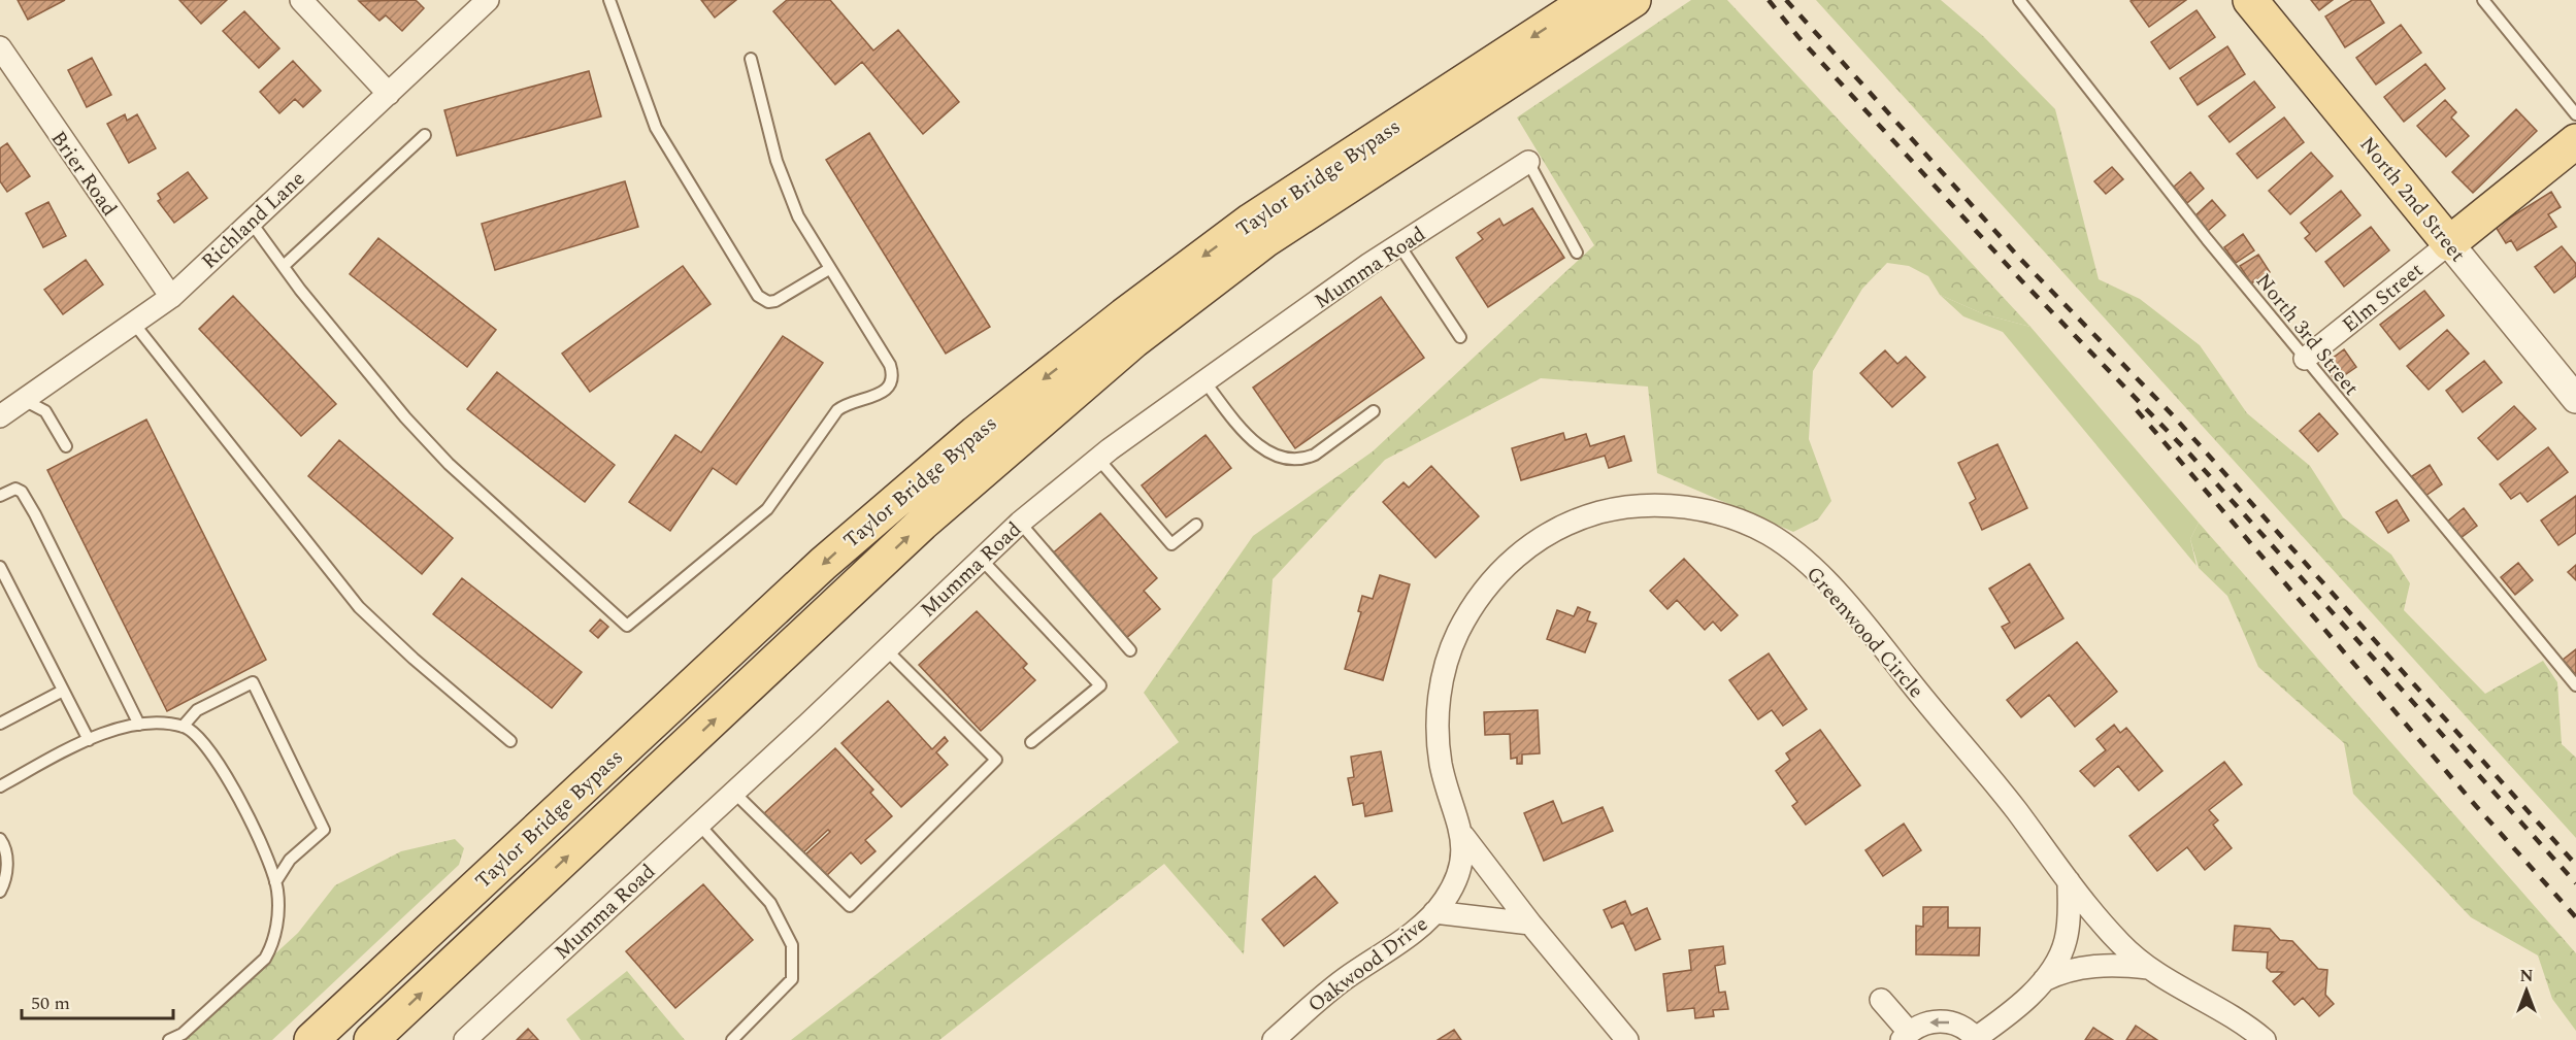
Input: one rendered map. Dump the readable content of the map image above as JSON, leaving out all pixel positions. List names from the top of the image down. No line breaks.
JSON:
{"streets":{"main road":["Taylor Bridge Bypass","North 2nd Street","Elm Street"],"street":["Brier Road","Richland Lane","Mumma Road","Greenwood Circle","Oakwood Drive"],"lane":["North 3rd Street"]},"crossings":[["Brier Road","Richland Lane"],["North 2nd Street","Elm Street"],["Elm Street","North 3rd Street"],["Greenwood Circle","Oakwood Drive"]],"scale_bar":"50 m","north":"top"}
